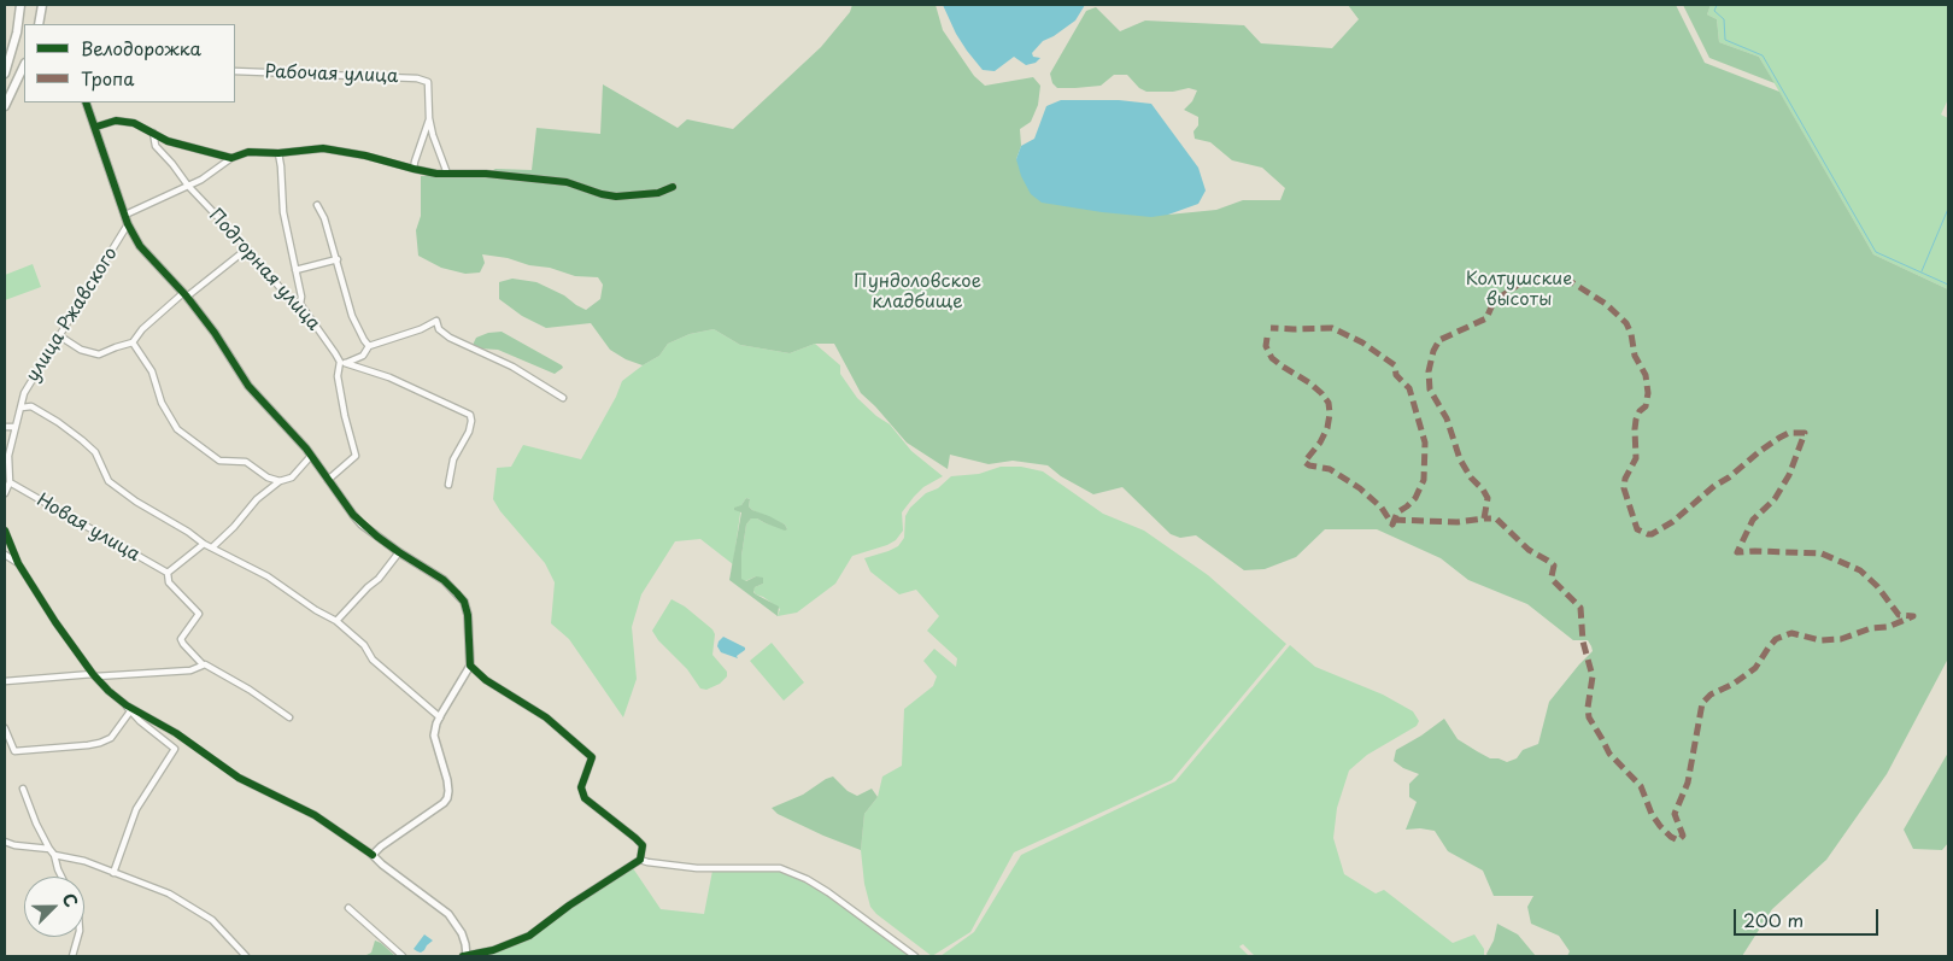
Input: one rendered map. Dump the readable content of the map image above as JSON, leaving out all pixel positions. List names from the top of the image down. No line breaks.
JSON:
{"streets":{"street":["Рабочая улица","Подгорная улица","улица Ржавского","Новая улица"]},"crossings":[["улица Ржавского","Новая улица"]],"parks":["Колтушские высоты","Пундоловское кладбище"],"legend":["Велодорожка","Тропа"],"scale_bar":"200 m","north":"top right"}
